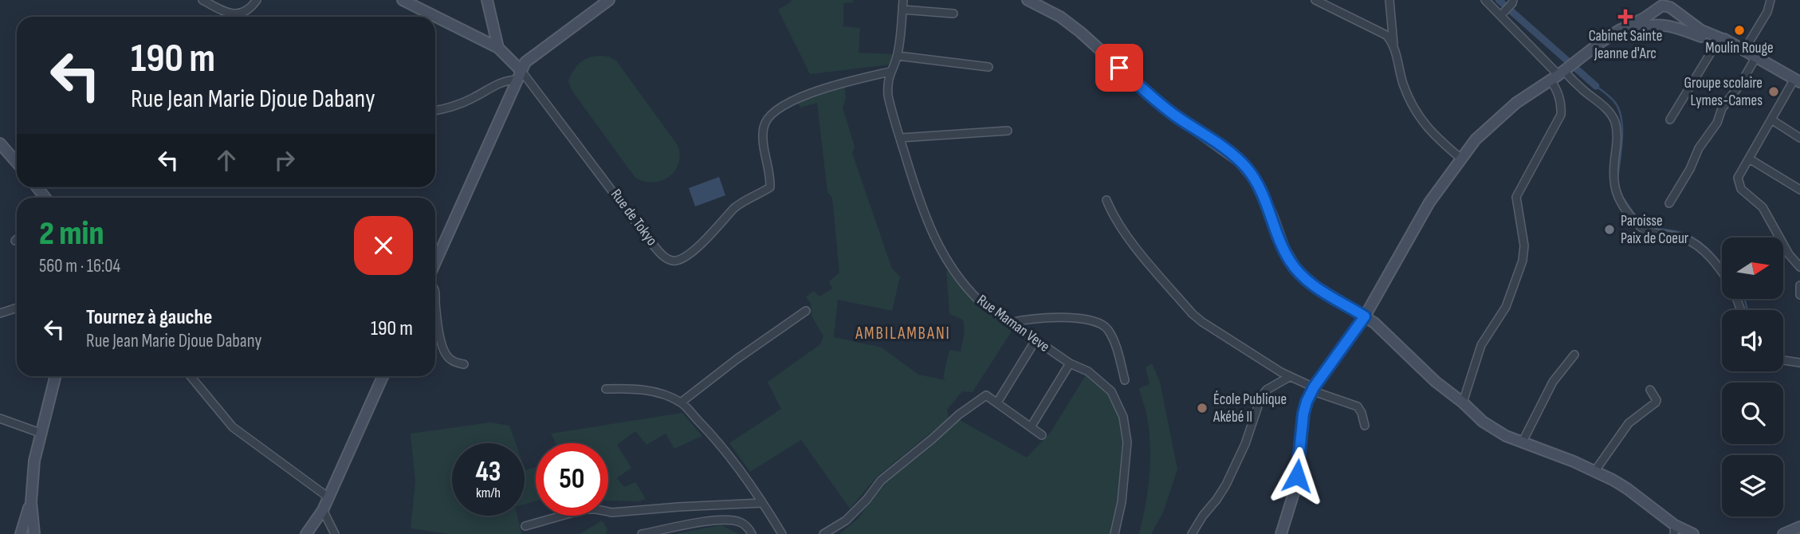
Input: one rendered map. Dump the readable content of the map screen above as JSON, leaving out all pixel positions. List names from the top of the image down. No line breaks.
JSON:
{"streets":{"street":["Rue de Tokyo","Rue Maman Veve"]},"crossings":[["Rue de Tokyo","Rue Maman Veve"]],"districts":["AMBILAMBANI"],"places":{"health":["Cabinet Sainte Jeanne d'Arc"],"other":["Moulin Rouge","Groupe scolaire Lymes-Cames","Paroisse Paix de Coeur","École Publique Akébé II"]},"north":"right","page":{"turn":["190 m","Rue Jean Marie Djoue Dabany"],"heading":["2 min","560 m · 16:04"],"list":[{"name":"Tournez à gauche","note":"Rue Jean Marie Djoue Dabany","value":"190 m"}],"speed":"43 km/h","limit":"50"}}
